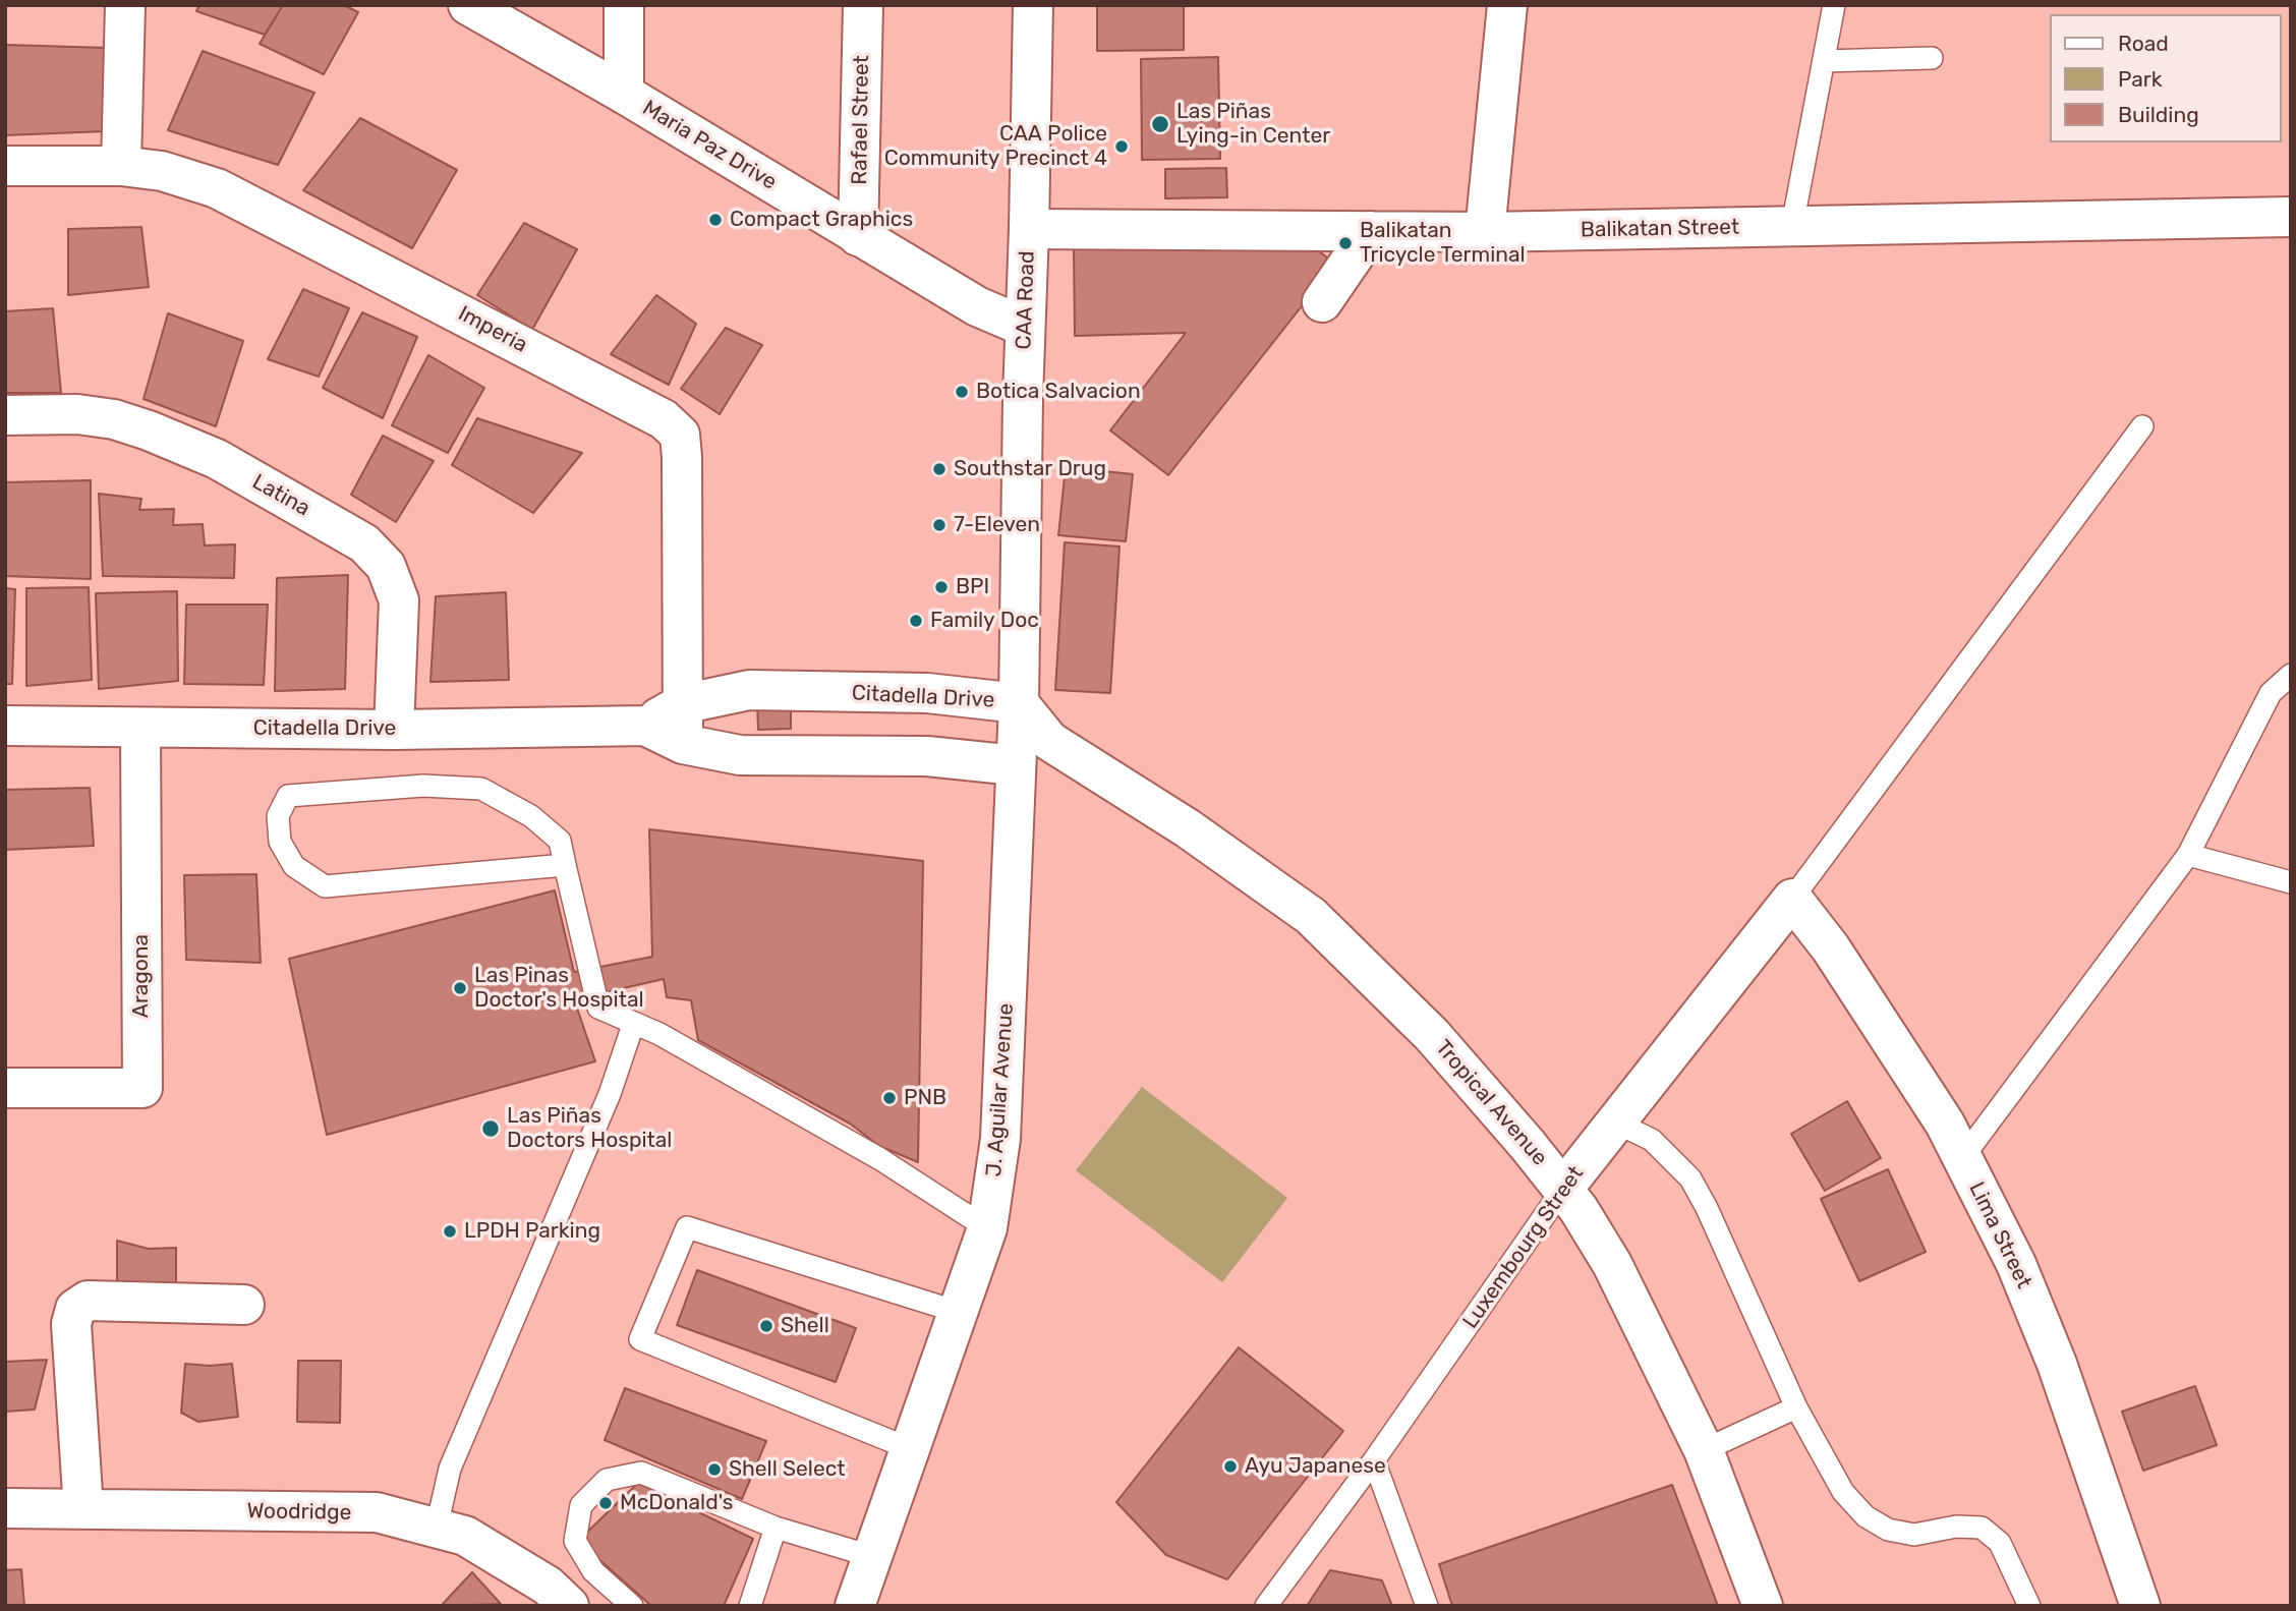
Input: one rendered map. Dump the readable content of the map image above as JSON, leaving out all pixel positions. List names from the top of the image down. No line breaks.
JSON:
{"streets":{"street":["Rafael Street","Maria Paz Drive","Balikatan Street","CAA Road","Imperia","Latina","Citadella Drive","Aragona","J. Aguilar Avenue","Tropical Avenue","Lima Street","Luxembourg Street","Woodridge"]},"crossings":[["Rafael Street","Maria Paz Drive"],["Maria Paz Drive","CAA Road"],["Balikatan Street","CAA Road"],["CAA Road","Citadella Drive"],["CAA Road","J. Aguilar Avenue"],["CAA Road","Tropical Avenue"],["Imperia","Citadella Drive"],["Latina","Citadella Drive"],["Citadella Drive","Aragona"],["Citadella Drive","J. Aguilar Avenue"],["Citadella Drive","Tropical Avenue"],["Tropical Avenue","Luxembourg Street"],["Lima Street","Luxembourg Street"]],"places":["Las Piñas Lying-in Center","CAA Police Community Precinct 4","Compact Graphics","Balikatan Tricycle Terminal","Botica Salvacion","Southstar Drug","7-Eleven","BPI","Family Doc","Las Pinas Doctor's Hospital","PNB","Las Piñas Doctors Hospital","LPDH Parking","Shell","Ayu Japanese","Shell Select","McDonald's"],"legend":["Road","Park","Building"]}
